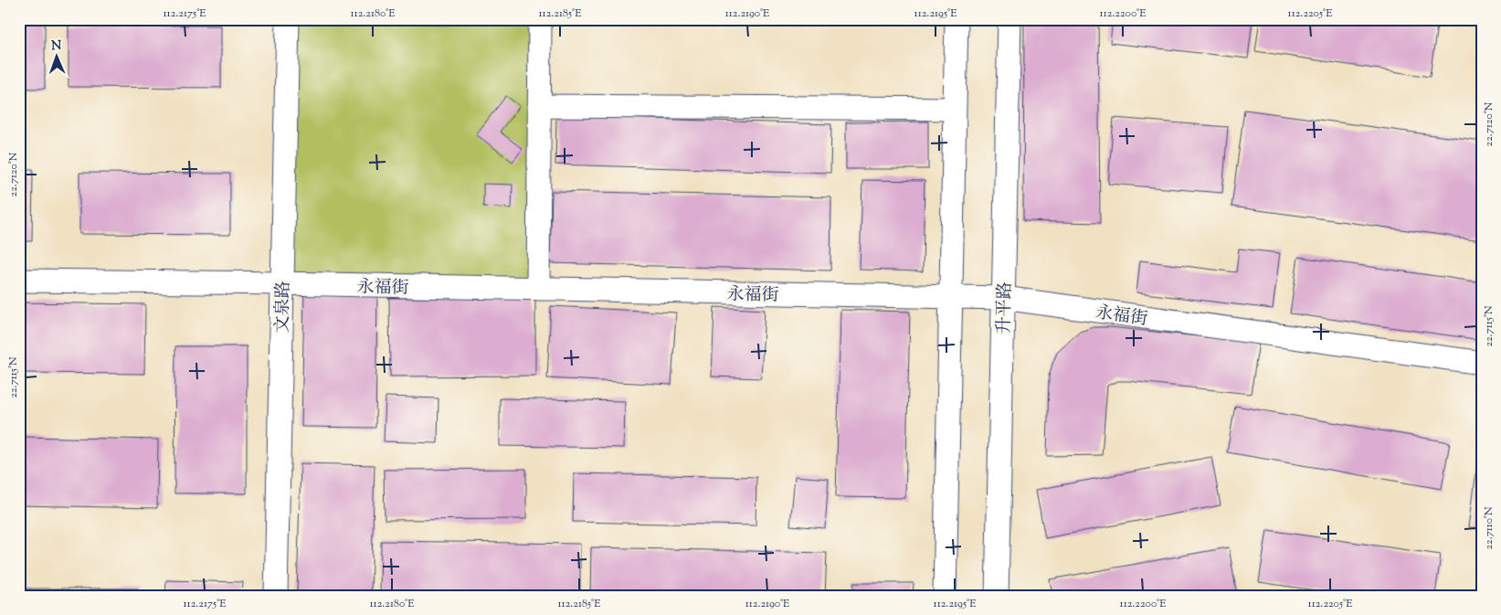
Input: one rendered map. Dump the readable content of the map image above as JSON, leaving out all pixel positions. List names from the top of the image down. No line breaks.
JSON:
{"streets":{"street":["永福街","文泉路","升平路"]},"crossings":[["永福街","文泉路"],["永福街","升平路"]],"north":"top","coordinates":["112.2175°E","112.2180°E","112.2185°E","112.2190°E","112.2195°E","112.2200°E","112.2205°E","22.7120°N","22.7115°N","22.7110°N"]}
